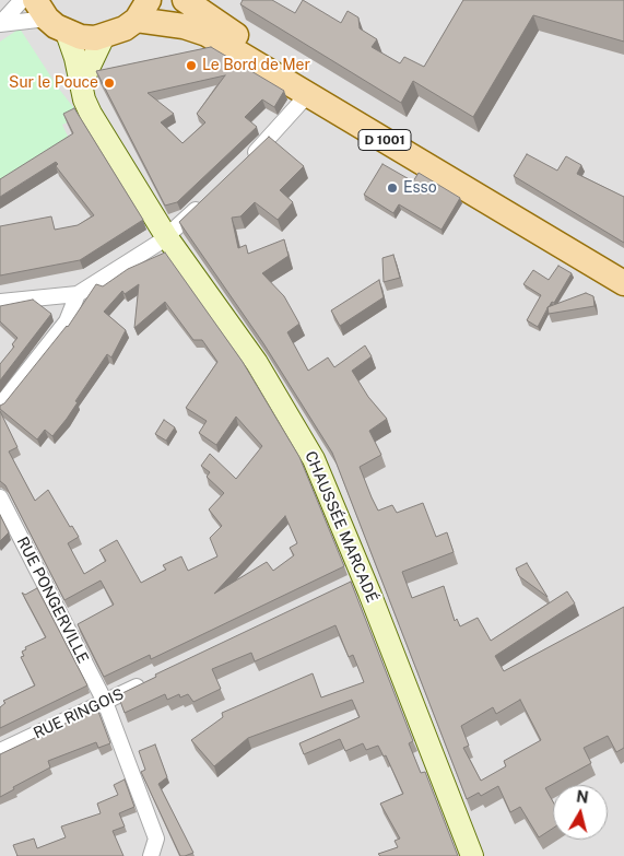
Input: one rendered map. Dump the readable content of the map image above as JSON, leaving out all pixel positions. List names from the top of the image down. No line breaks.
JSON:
{"streets":{"main road":["D 1001"],"street":["CHAUSSÉE MARCADÉ","RUE PONGERVILLE","RUE RINGOIS"]},"crossings":[["RUE PONGERVILLE","RUE RINGOIS"]],"places":["Le Bord de Mer","Sur le Pouce","Esso"],"north":"top"}
